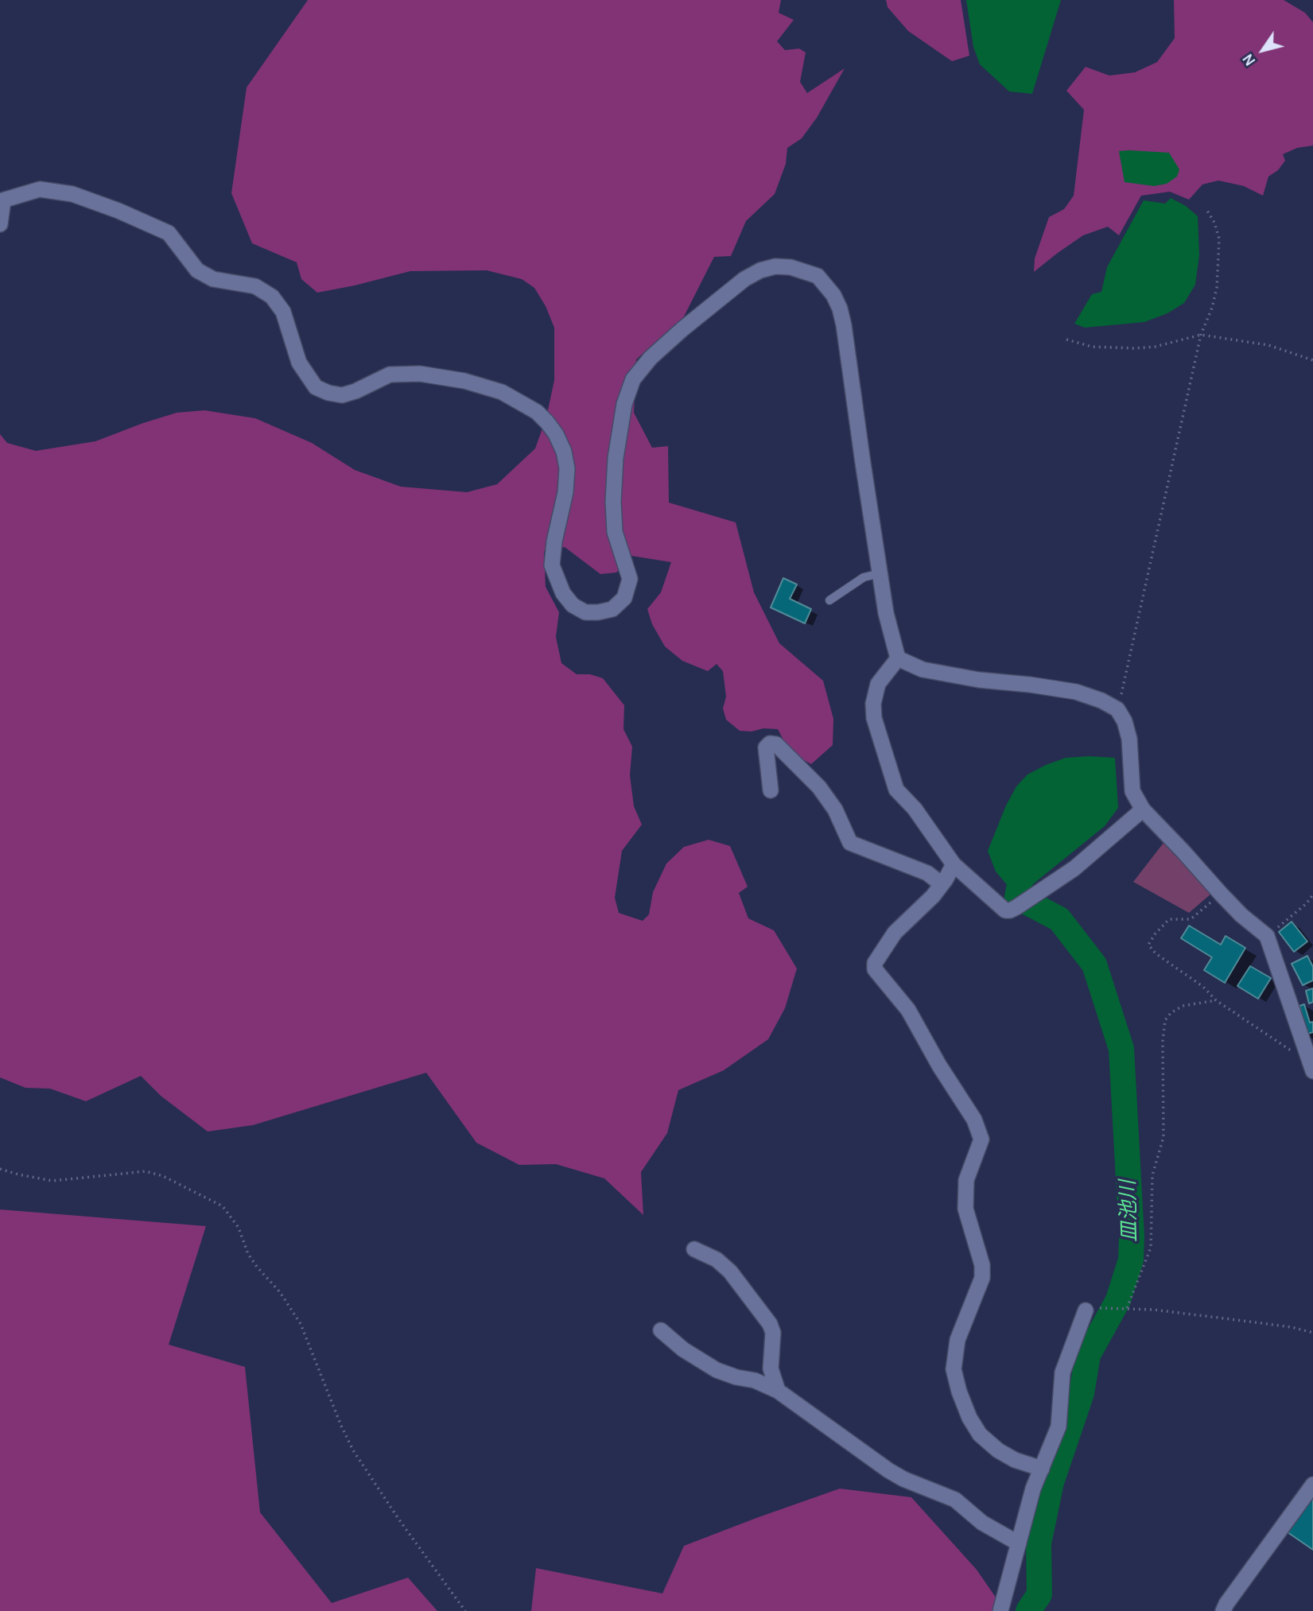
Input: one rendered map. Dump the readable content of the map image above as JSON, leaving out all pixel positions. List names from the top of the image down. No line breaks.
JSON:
{"water":["皿池川"],"north":"bottom left"}
